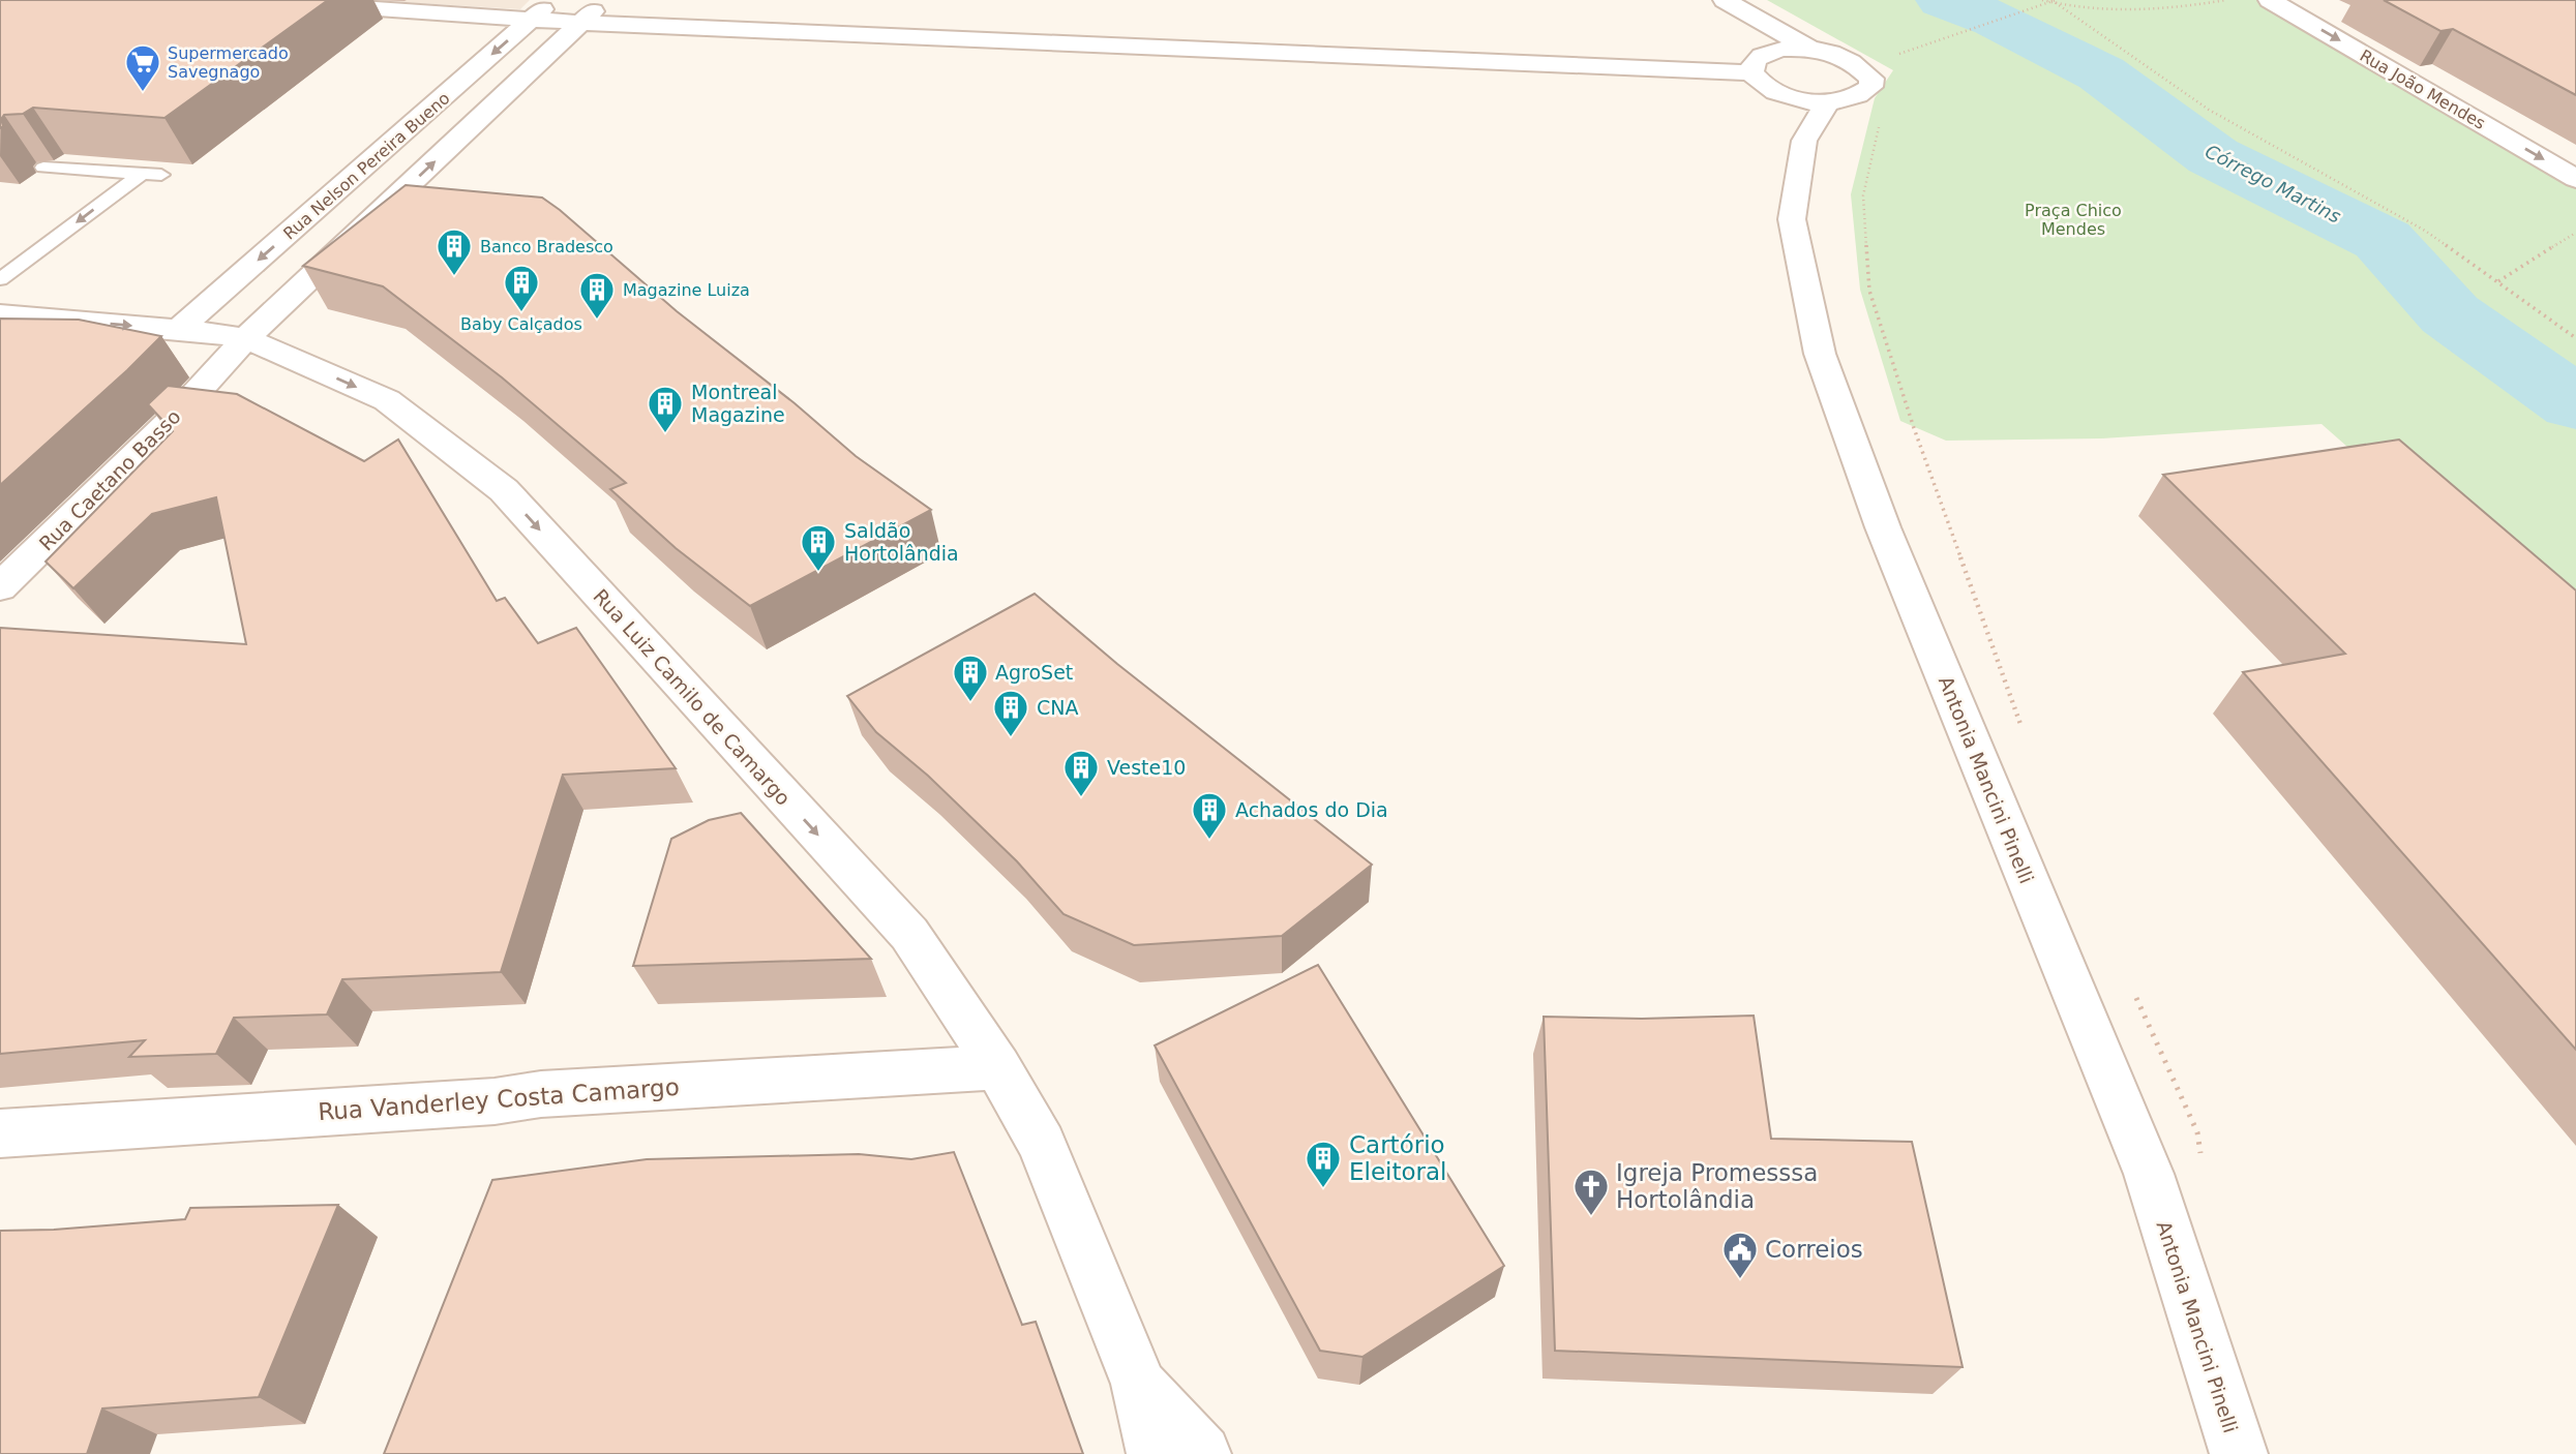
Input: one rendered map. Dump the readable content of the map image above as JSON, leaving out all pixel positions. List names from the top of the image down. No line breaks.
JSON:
{"streets":{"street":["Rua João Mendes","Rua Nelson Pereira Bueno","Rua Caetano Basso","Rua Luiz Camilo de Camargo","Antonia Mancini Pinelli","Rua Vanderley Costa Camargo"]},"crossings":[["Rua Nelson Pereira Bueno","Rua Caetano Basso"],["Rua Nelson Pereira Bueno","Rua Luiz Camilo de Camargo"],["Rua Caetano Basso","Rua Luiz Camilo de Camargo"],["Rua Luiz Camilo de Camargo","Rua Vanderley Costa Camargo"]],"one_way":["Rua João Mendes","Rua Luiz Camilo de Camargo"],"water":["Córrego Martins"],"parks":["Praça Chico Mendes"],"places":{"supermarket":["Supermercado Savegnago"],"building":["Banco Bradesco","Baby Calçados","Magazine Luiza","Montreal Magazine","Saldão Hortolândia","AgroSet","CNA","Veste10","Achados do Dia","Cartório Eleitoral"],"church":["Igreja Promesssa Hortolândia"],"public building":["Correios"]}}
